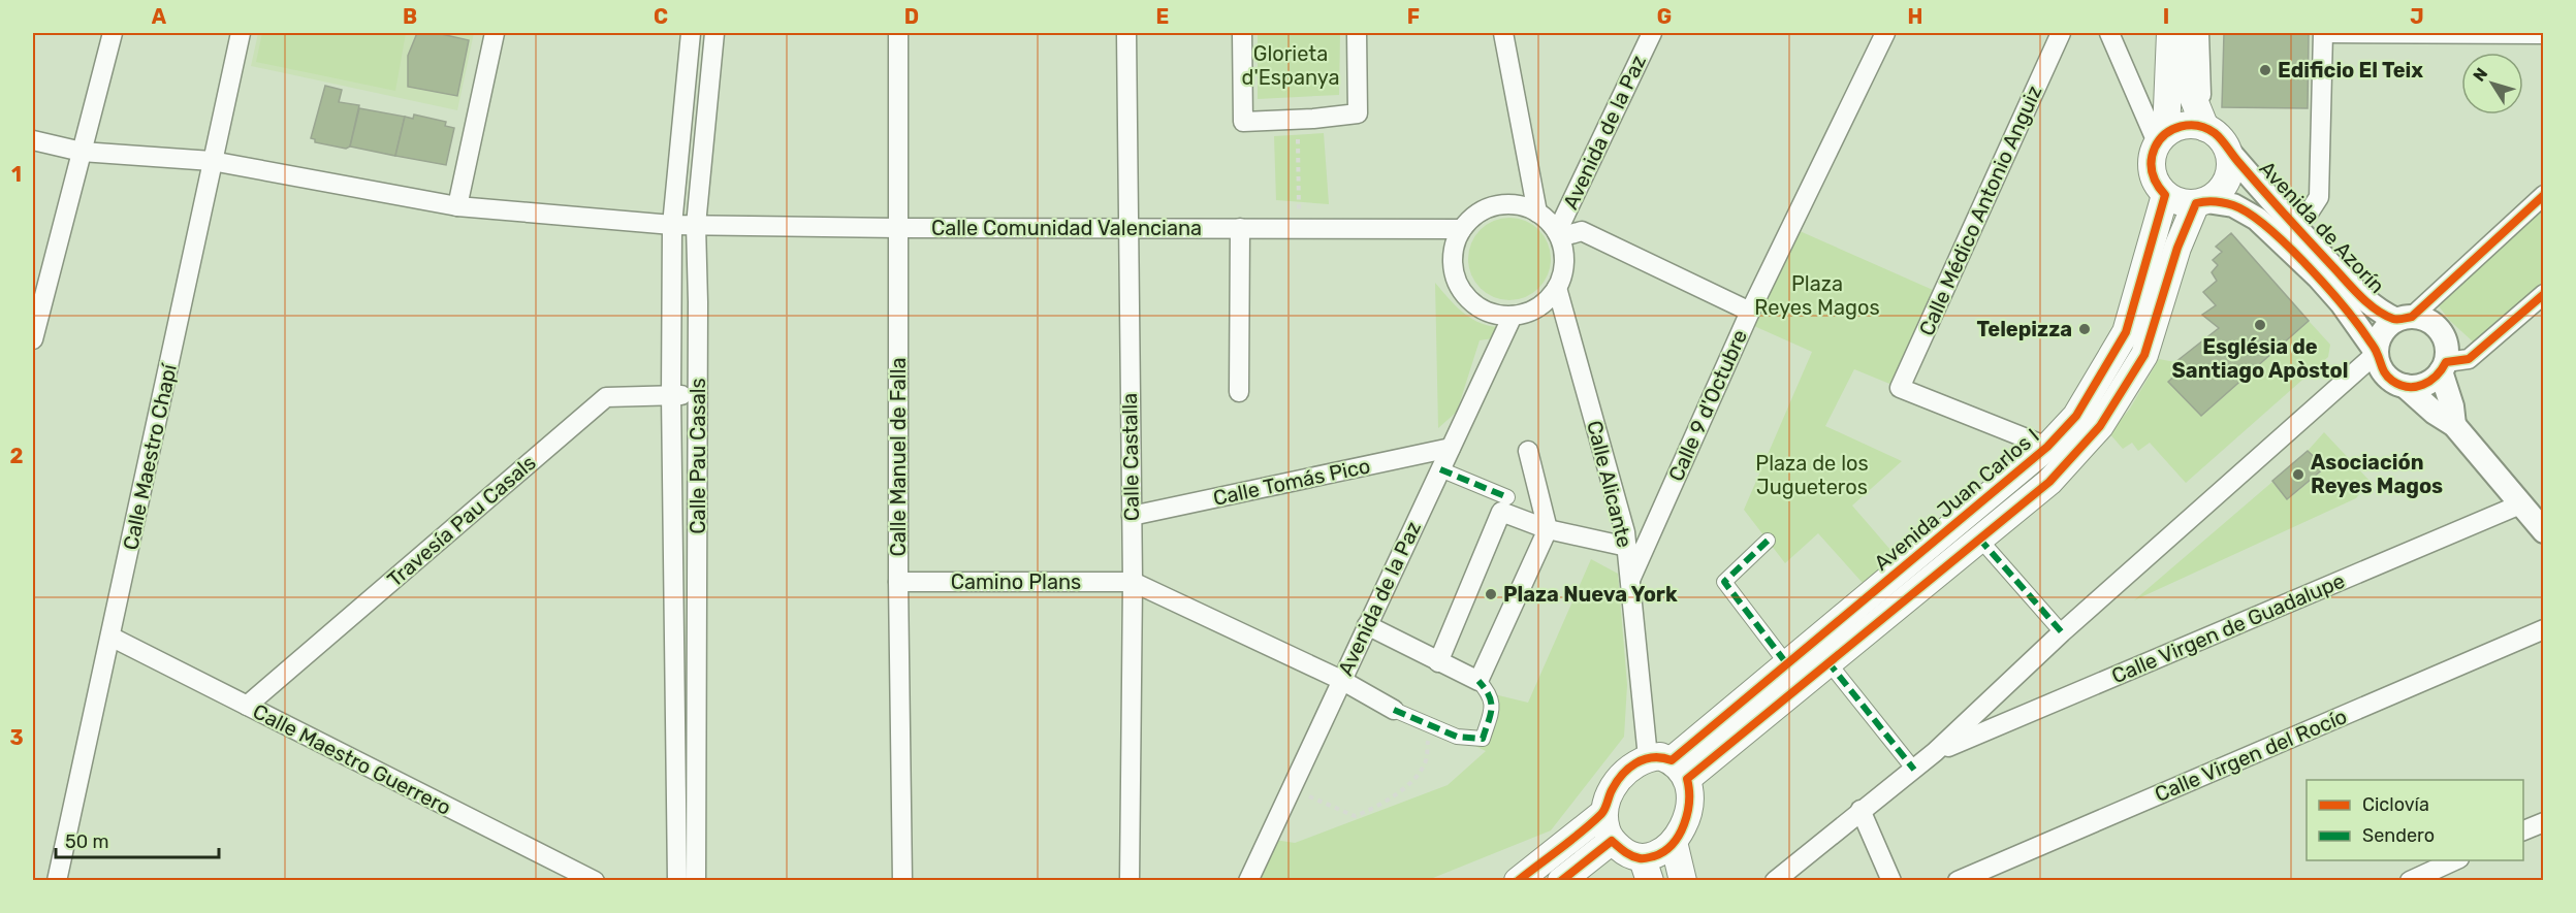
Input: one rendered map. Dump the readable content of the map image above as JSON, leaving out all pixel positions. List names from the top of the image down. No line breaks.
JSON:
{"streets":{"main road":["Avenida Juan Carlos I"],"street":["Avenida de la Paz","Calle Médico Antonio Anguiz","Avenida de Azorín","Calle Comunidad Valenciana","Calle 9 d'Octubre","Calle Pau Casals","Calle Maestro Chapí","Calle Manuel de Falla","Calle Castalla","Calle Tomás Pico","Calle Alicante","Travesía Pau Casals","Camino Plans","Calle Virgen de Guadalupe","Calle Virgen del Rocío","Calle Maestro Guerrero"]},"crossings":[["Avenida de la Paz","Calle Comunidad Valenciana"],["Avenida de la Paz","Calle Tomás Pico"],["Avenida de la Paz","Calle Alicante"],["Calle Médico Antonio Anguiz","Avenida Juan Carlos I"],["Avenida de Azorín","Avenida Juan Carlos I"],["Calle Comunidad Valenciana","Calle Pau Casals"],["Calle Comunidad Valenciana","Calle Maestro Chapí"],["Calle Comunidad Valenciana","Calle Manuel de Falla"],["Calle Comunidad Valenciana","Calle Castalla"],["Calle Comunidad Valenciana","Calle Alicante"],["Calle 9 d'Octubre","Calle Alicante"],["Calle Pau Casals","Travesía Pau Casals"],["Calle Maestro Chapí","Calle Maestro Guerrero"],["Calle Manuel de Falla","Camino Plans"],["Calle Castalla","Calle Tomás Pico"],["Calle Castalla","Camino Plans"],["Calle Alicante","Avenida Juan Carlos I"],["Travesía Pau Casals","Calle Maestro Guerrero"]],"parks":["Glorieta d'Espanya","Plaza Reyes Magos","Plaza de los Jugueteros"],"places":["Edificio El Teix","Església de Santiago Apòstol","Telepizza","Asociación Reyes Magos","Plaza Nueva York"],"legend":["Ciclovía","Sendero"],"scale_bar":"50 m","north":"top left","grid":{"columns":["A","B","C","D","E","F","G","H","I","J"],"rows":["1","2","3"]}}
